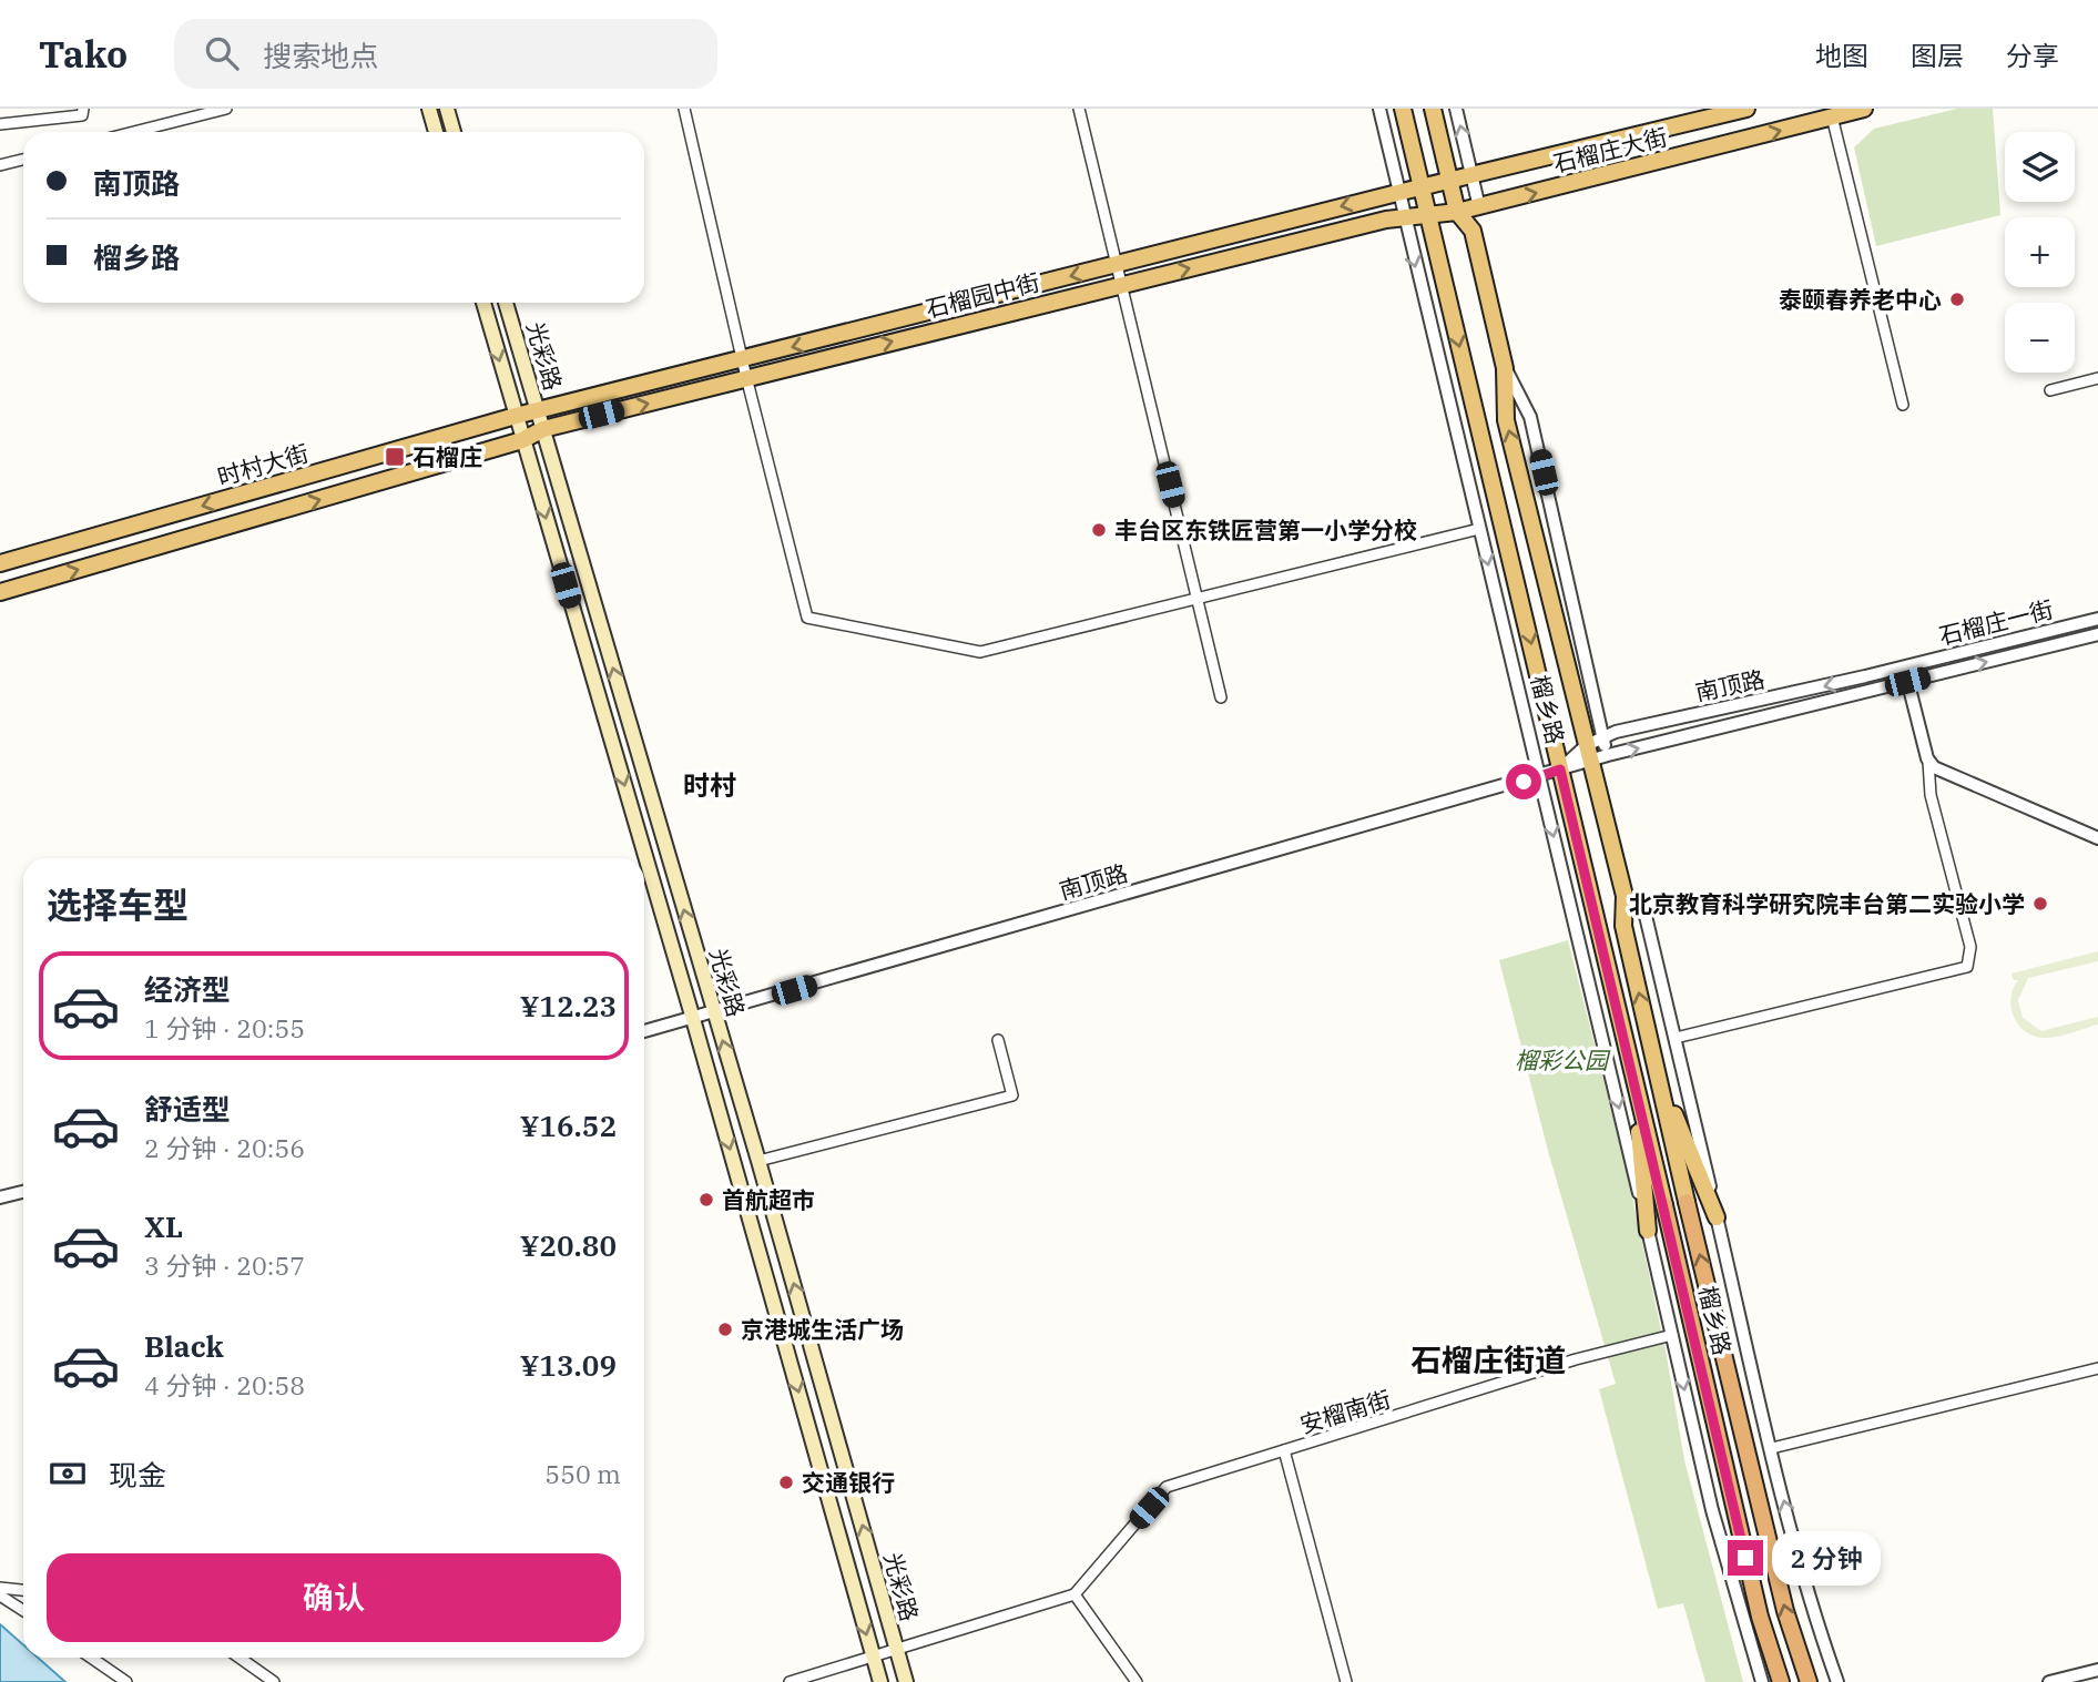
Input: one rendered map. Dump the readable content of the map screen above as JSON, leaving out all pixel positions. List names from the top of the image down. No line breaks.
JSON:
{"streets":{"highway":["榴乡路"],"main road":["石榴庄大街","石榴园中街","光彩路","时村大街"],"street":["石榴庄一街","南顶路","安榴南街"]},"crossings":[["石榴庄大街","石榴园中街"],["石榴庄大街","榴乡路"],["石榴园中街","光彩路"],["石榴园中街","时村大街"],["石榴园中街","榴乡路"],["光彩路","时村大街"],["光彩路","南顶路"],["石榴庄一街","南顶路"],["南顶路","榴乡路"],["榴乡路","安榴南街"]],"districts":["时村","石榴庄街道"],"parks":["榴彩公园"],"places":{"other":["泰颐春养老中心","丰台区东铁匠营第一小学分校","北京教育科学研究院丰台第二实验小学","首航超市","京港城生活广场","交通银行"],"transit":["石榴庄"]},"page":{"header":"Tako","search":"搜索地点","nav":["地图","图层","分享"],"map_buttons":["+","−"],"banner":["南顶路","榴乡路"],"heading":"选择车型","list":[{"name":"经济型","note":"1 分钟 · 20:55","value":"¥12.23"},{"name":"舒适型","note":"2 分钟 · 20:56","value":"¥16.52"},{"name":"XL","note":"3 分钟 · 20:57","value":"¥20.80"},{"name":"Black","note":"4 分钟 · 20:58","value":"¥13.09"}],"pay":["现金","550 m"],"bubble":"2 分钟","buttons":"确认"}}
